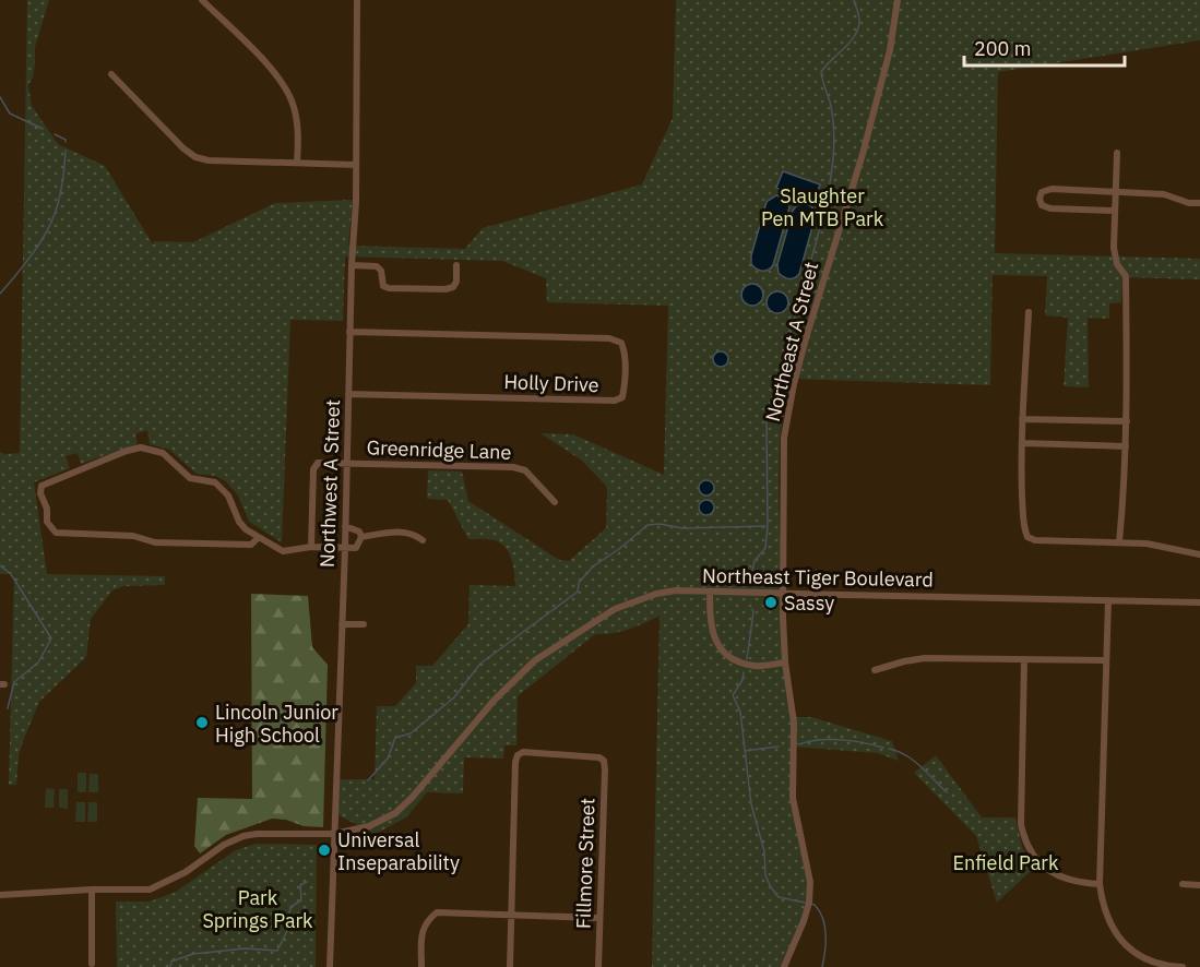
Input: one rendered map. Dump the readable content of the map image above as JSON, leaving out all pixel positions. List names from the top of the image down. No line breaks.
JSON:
{"streets":{"street":["Northeast A Street","Holly Drive","Greenridge Lane","Northwest A Street","Northeast Tiger Boulevard","Fillmore Street"]},"crossings":[["Holly Drive","Northwest A Street"],["Greenridge Lane","Northwest A Street"],["Northwest A Street","Northeast Tiger Boulevard"]],"parks":["Slaughter Pen MTB Park","Enfield Park","Park Springs Park"],"places":["Sassy","Lincoln Junior High School","Universal Inseparability"],"scale_bar":"200 m"}
